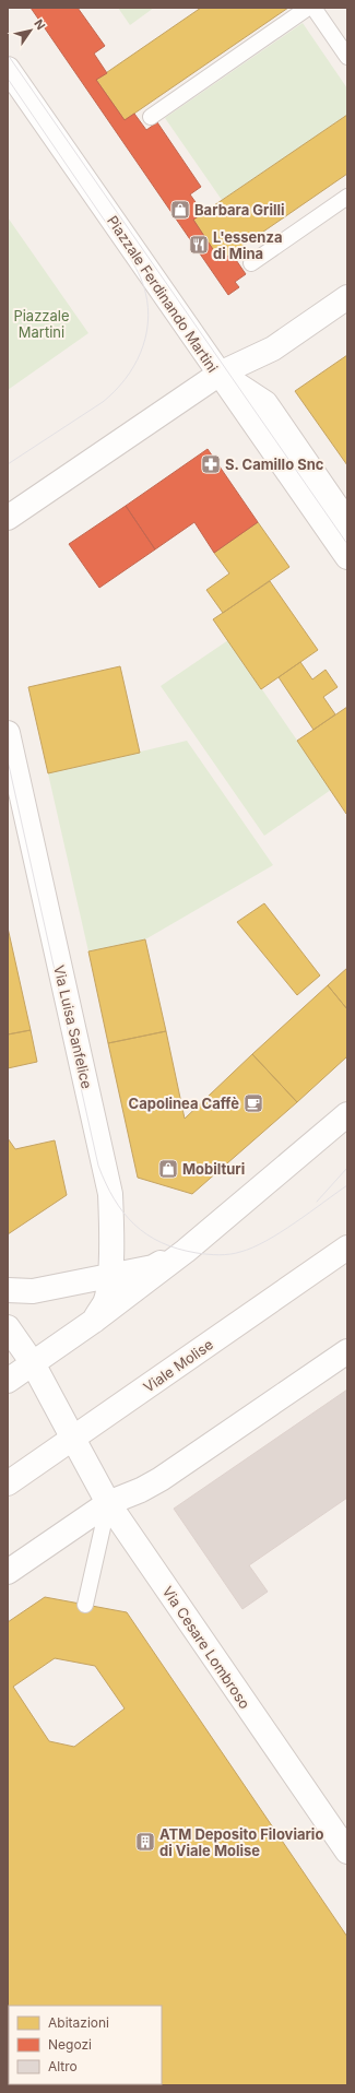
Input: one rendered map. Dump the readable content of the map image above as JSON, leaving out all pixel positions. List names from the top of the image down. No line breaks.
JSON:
{"streets":{"street":["Piazzale Ferdinando Martini","Via Luisa Sanfelice","Viale Molise","Via Cesare Lombroso"]},"crossings":[["Viale Molise","Via Cesare Lombroso"]],"parks":["Piazzale Martini"],"places":{"shop":["Barbara Grilli","Mobilturi"],"restaurant":["L'essenza di Mina"],"pharmacy":["S. Camillo Snc"],"cafe":["Capolinea Caffè"],"building":["ATM Deposito Filoviario di Viale Molise"]},"legend":["Abitazioni","Negozi","Altro"],"north":"top right"}
